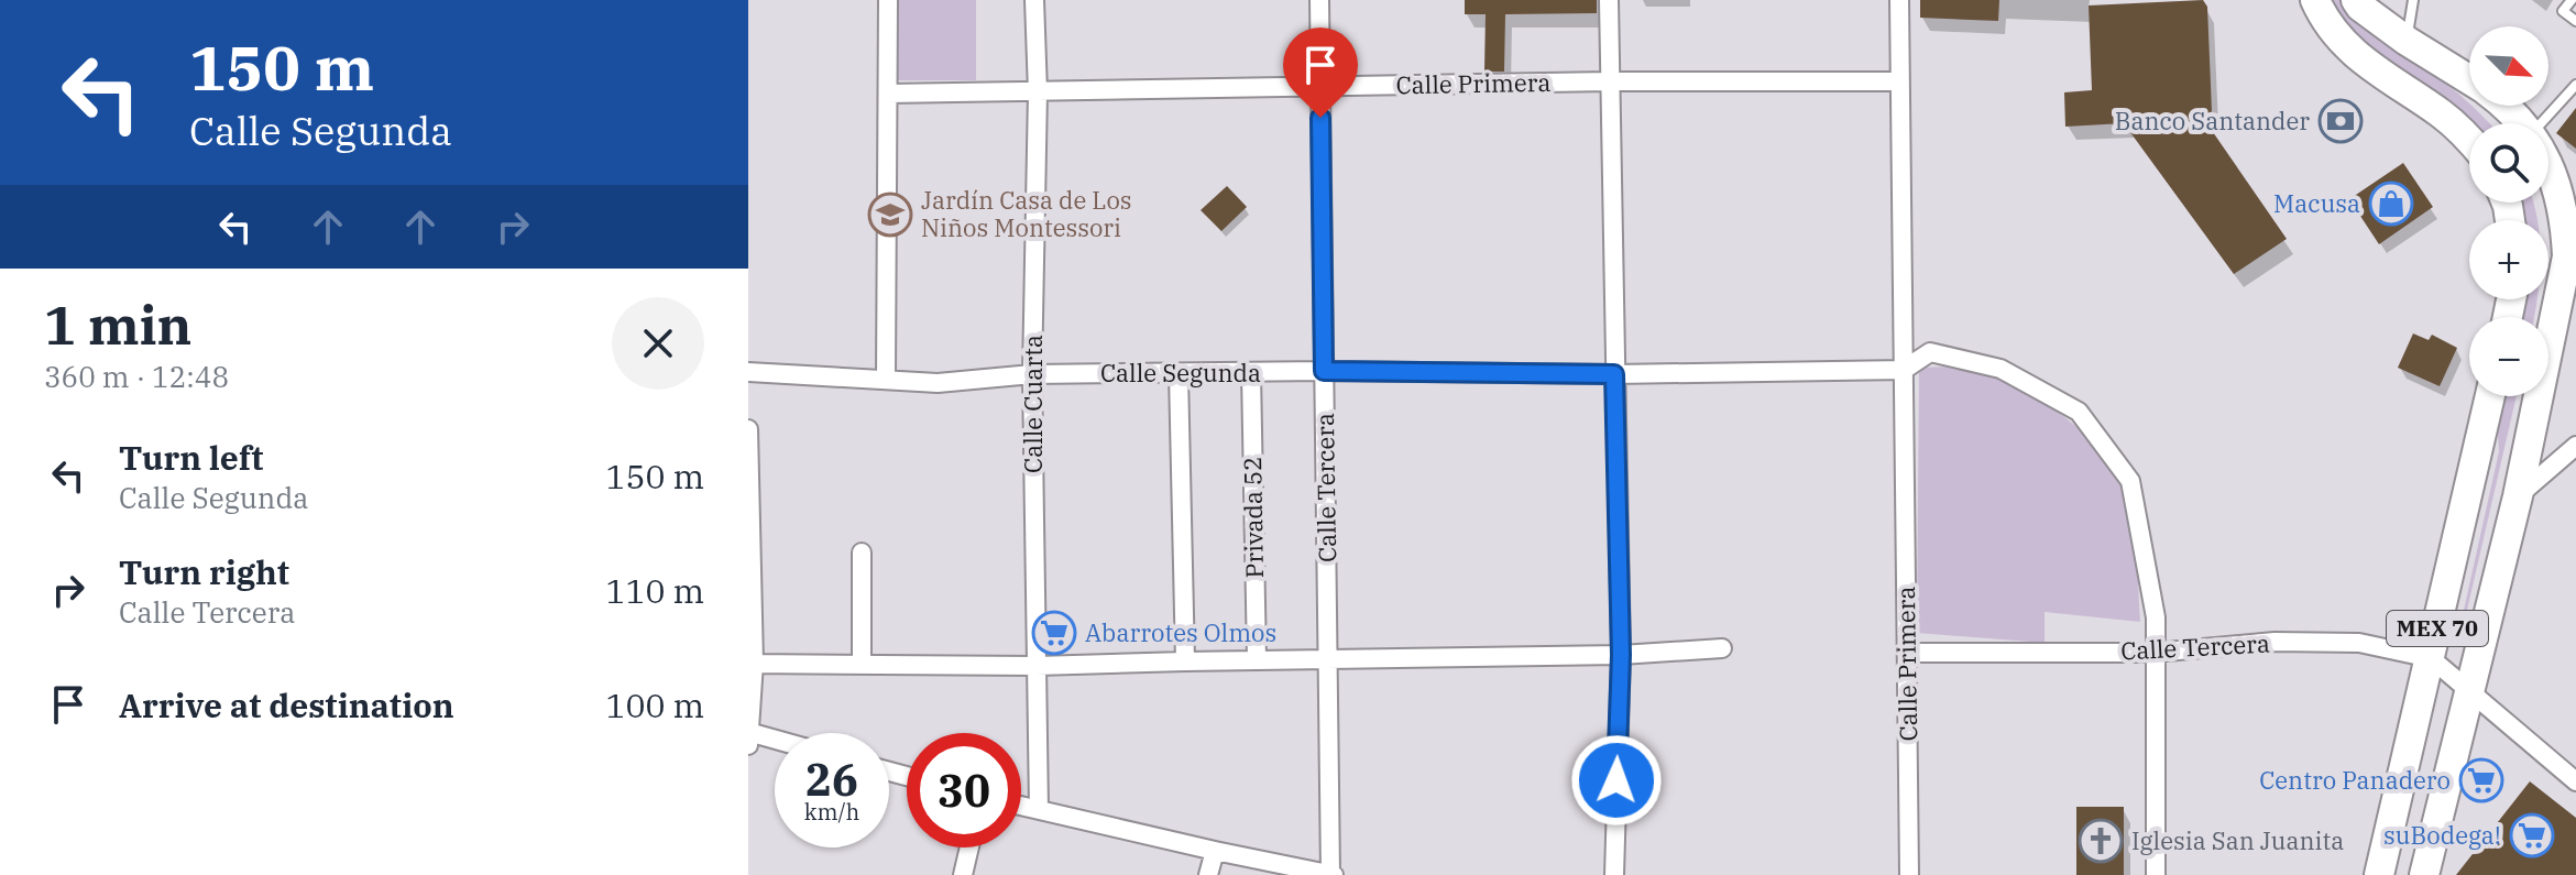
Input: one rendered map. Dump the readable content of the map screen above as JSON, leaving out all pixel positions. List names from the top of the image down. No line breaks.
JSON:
{"streets":{"main road":["MEX 70"],"street":["Calle Primera","Calle Segunda","Calle Cuarta","Calle Tercera","Privada 52"]},"crossings":[["Calle Primera","Calle Segunda"],["Calle Primera","Calle Cuarta"],["Calle Primera","Calle Tercera"],["Calle Segunda","Calle Cuarta"],["Calle Segunda","Calle Tercera"],["Calle Segunda","Privada 52"],["Calle Tercera","MEX 70"]],"places":{"bank":["Banco Santander"],"shop":["Macusa"],"school or university":["Jardín Casa de Los Niños Montessori"],"supermarket":["Abarrotes Olmos","Centro Panadero","suBodega!"],"church":["Iglesia San Juanita"]},"north":"bottom right","page":{"turn":["150 m","Calle Segunda"],"map_buttons":["+","−"],"heading":["1 min","360 m · 12:48"],"list":[{"name":"Turn left","note":"Calle Segunda","value":"150 m"},{"name":"Turn right","note":"Calle Tercera","value":"110 m"},{"name":"Arrive at destination","value":"100 m"}],"speed":"26 km/h","limit":"30"}}
